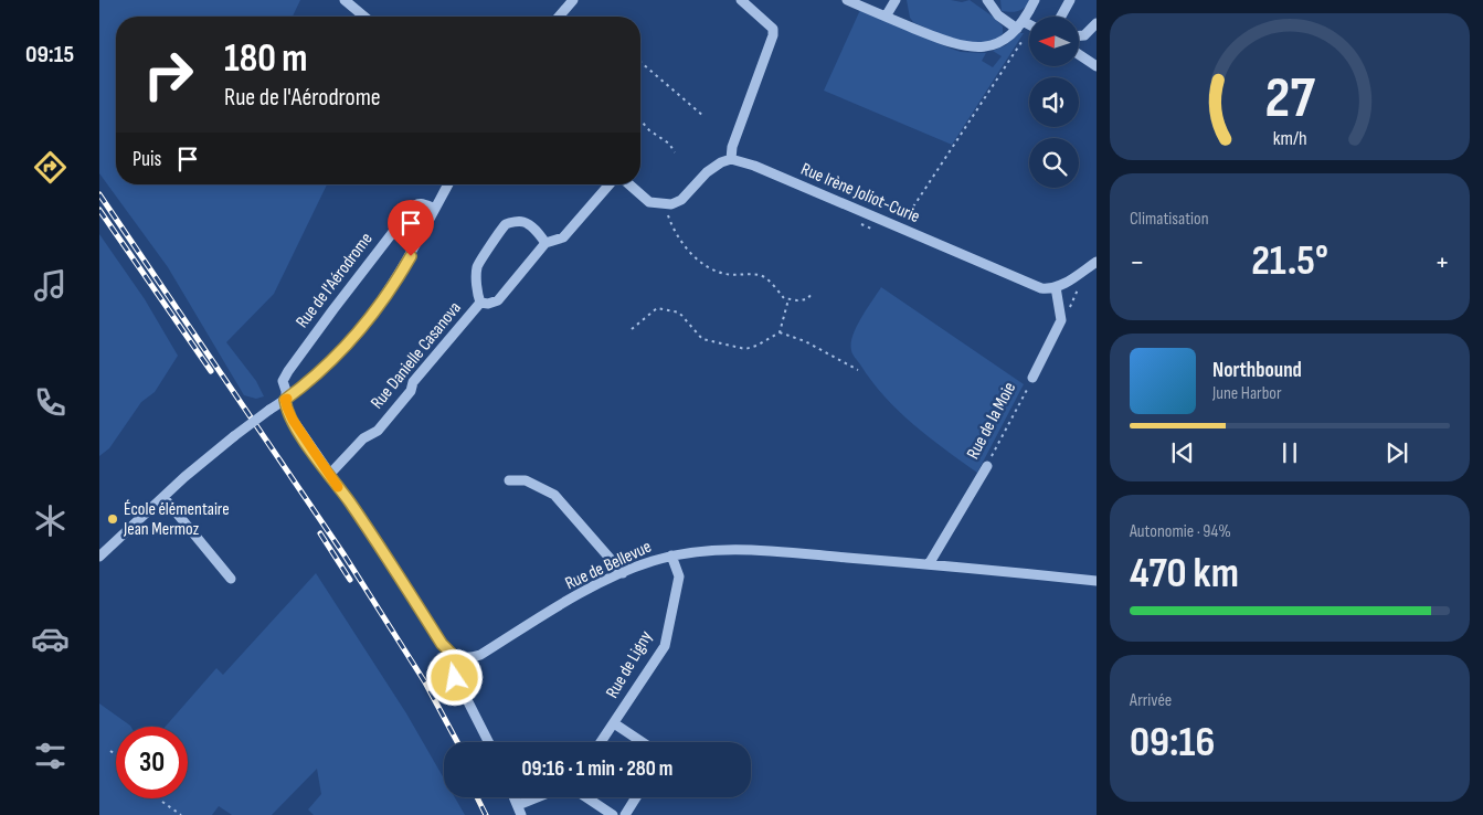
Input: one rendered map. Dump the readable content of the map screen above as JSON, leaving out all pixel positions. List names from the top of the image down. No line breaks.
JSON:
{"streets":{"street":["Rue Irène Joliot-Curie","Rue de l'Aérodrome","Rue Danielle Casanova","Rue de la Moie","Rue de Bellevue","Rue de Ligny"]},"crossings":[["Rue de la Moie","Rue de Bellevue"],["Rue de Bellevue","Rue de Ligny"]],"places":["École élémentaire Jean Mermoz"],"north":"left","page":{"tabs":"09:15","turn":["180 m","Rue de l'Aérodrome"],"then":"Puis","tile":["Climatisation",["Autonomie · 94%","470 km"],["Arrivée","09:16"]],"heat":["−","21.5°","+"],"song":["Northbound","June Harbor"],"limit":"30","trip":"09:16 · 1 min · 280 m","gauge":["27","km/h"]}}
